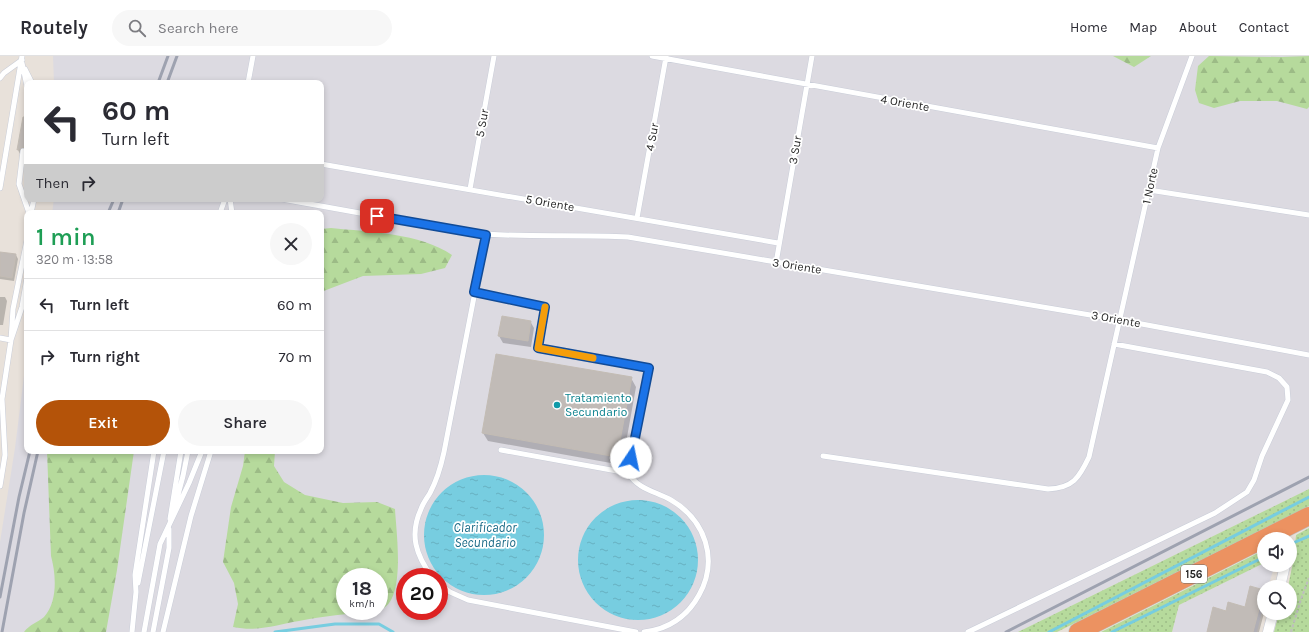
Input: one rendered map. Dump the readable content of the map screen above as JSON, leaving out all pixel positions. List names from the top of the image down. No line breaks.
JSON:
{"streets":{"highway":["156"],"lane":["4 Oriente","5 Sur","4 Sur","3 Sur","1 Norte","5 Oriente","3 Oriente"]},"crossings":[["4 Oriente","4 Sur"],["4 Oriente","3 Sur"],["4 Oriente","1 Norte"],["5 Sur","5 Oriente"],["4 Sur","5 Oriente"],["3 Sur","5 Oriente"],["3 Sur","3 Oriente"],["1 Norte","3 Oriente"]],"water":["Clarificador Secundario"],"places":["Tratamiento Secundario"],"page":{"header":"Routely","search":"Search here","nav":["Home","Map","About","Contact"],"turn":["60 m","Turn left"],"then":"Then","heading":["1 min","320 m · 13:58"],"list":[{"name":"Turn left","value":"60 m"},{"name":"Turn right","value":"70 m"}],"buttons":["Exit","Share"],"speed":"18 km/h","limit":"20"}}
